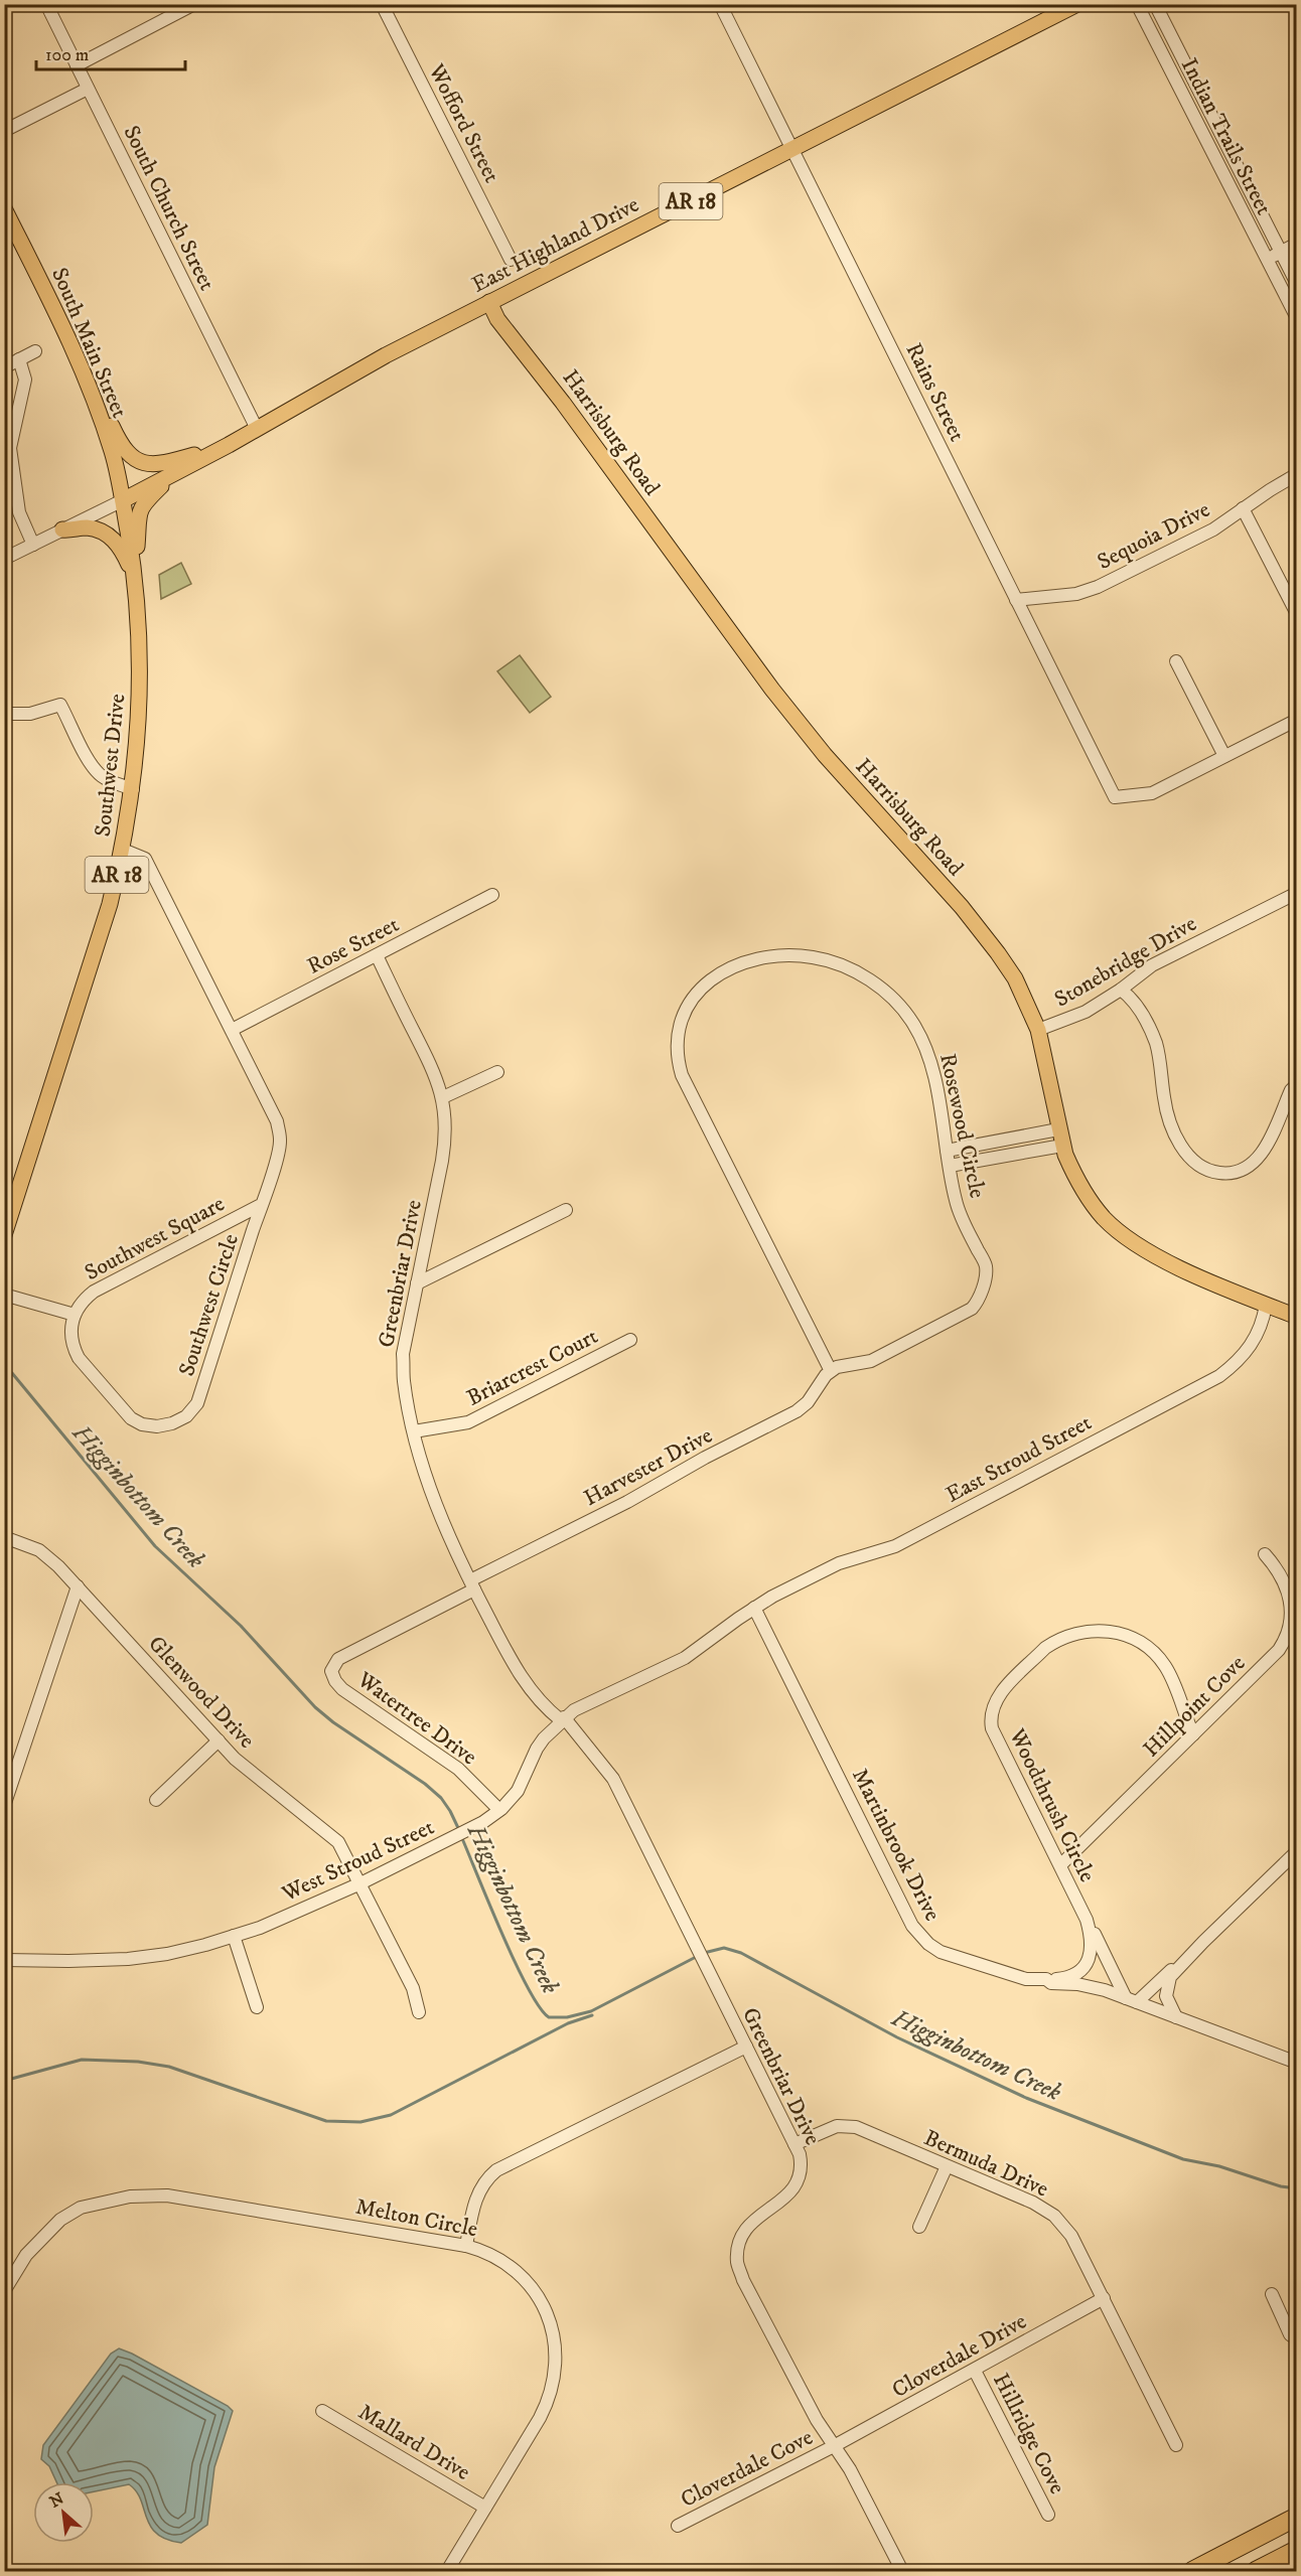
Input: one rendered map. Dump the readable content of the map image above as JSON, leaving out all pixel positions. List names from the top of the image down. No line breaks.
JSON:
{"streets":{"main road":["AR 18","East Highland Drive","South Main Street","Harrisburg Road","Southwest Drive"],"street":["Wofford Street","Indian Trails Street","South Church Street","Rains Street","Sequoia Drive","Rose Street","Stonebridge Drive","Rosewood Circle","Southwest Square","Greenbriar Drive","Southwest Circle","Briarcrest Court","East Stroud Street","Harvester Drive","Glenwood Drive","Hillpoint Cove","Watertree Drive","Woodthrush Circle","Martinbrook Drive","West Stroud Street","Bermuda Drive","Melton Circle","Cloverdale Drive","Hillridge Cove","Mallard Drive","Cloverdale Cove"]},"crossings":[["South Church Street","East Highland Drive"],["East Highland Drive","South Main Street"],["East Highland Drive","Rains Street"],["East Highland Drive","Harrisburg Road"],["East Highland Drive","Southwest Drive"],["South Main Street","Southwest Drive"],["Rains Street","Sequoia Drive"],["Harrisburg Road","Stonebridge Drive"],["Harrisburg Road","East Stroud Street"],["Southwest Drive","Southwest Circle"],["Rose Street","Greenbriar Drive"],["Rose Street","Southwest Circle"],["Rosewood Circle","Harvester Drive"],["Southwest Square","Southwest Circle"],["Greenbriar Drive","Briarcrest Court"],["Greenbriar Drive","Harvester Drive"],["Greenbriar Drive","Watertree Drive"],["Greenbriar Drive","West Stroud Street"],["Greenbriar Drive","Bermuda Drive"],["Greenbriar Drive","Cloverdale Drive"],["Greenbriar Drive","Cloverdale Cove"],["East Stroud Street","Martinbrook Drive"],["East Stroud Street","West Stroud Street"],["Harvester Drive","Watertree Drive"],["Glenwood Drive","West Stroud Street"],["Hillpoint Cove","Woodthrush Circle"],["Watertree Drive","West Stroud Street"],["Woodthrush Circle","Martinbrook Drive"],["Martinbrook Drive","West Stroud Street"],["Bermuda Drive","Cloverdale Drive"],["Melton Circle","Mallard Drive"],["Cloverdale Drive","Hillridge Cove"],["Cloverdale Drive","Cloverdale Cove"]],"water":["Higginbottom Creek"],"scale_bar":"100 m","north":"top left"}
